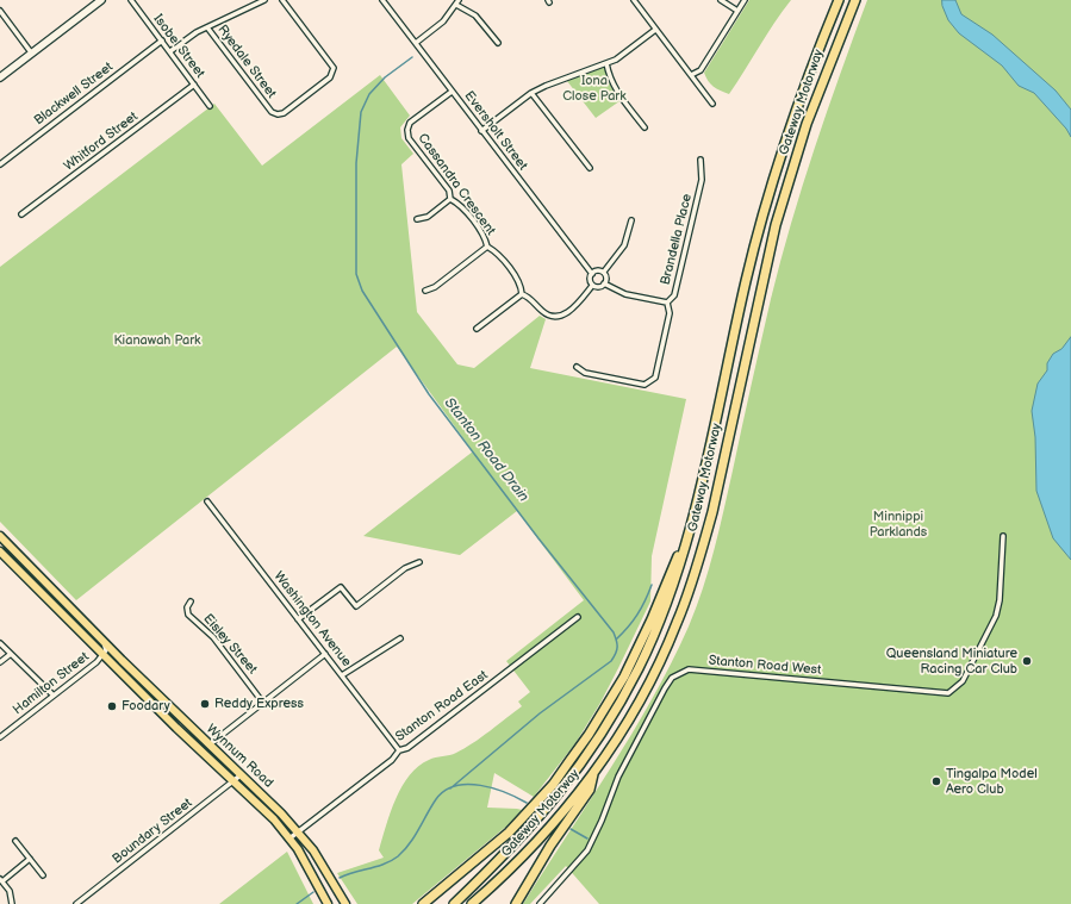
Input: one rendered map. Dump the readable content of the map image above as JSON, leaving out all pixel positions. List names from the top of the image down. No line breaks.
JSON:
{"streets":{"highway":["Gateway Motorway"],"main road":["Wynnum Road"],"street":["Isobel Street","Ryedale Street","Blackwell Street","Eversholt Street","Whitford Street","Cassandra Crescent","Brandella Place","Washington Avenue","Eisley Street","Stanton Road West","Hamilton Street","Stanton Road East","Boundary Street"]},"crossings":[["Isobel Street","Blackwell Street"],["Isobel Street","Whitford Street"],["Eversholt Street","Cassandra Crescent"],["Washington Avenue","Stanton Road East"],["Hamilton Street","Wynnum Road"],["Stanton Road East","Wynnum Road"],["Wynnum Road","Boundary Street"]],"water":["Stanton Road Drain"],"parks":["Iona Close Park","Kianawah Park","Minnippi Parklands"],"places":["Queensland Miniature Racing Car Club","Reddy Express","Foodary","Tingalpa Model Aero Club"]}
